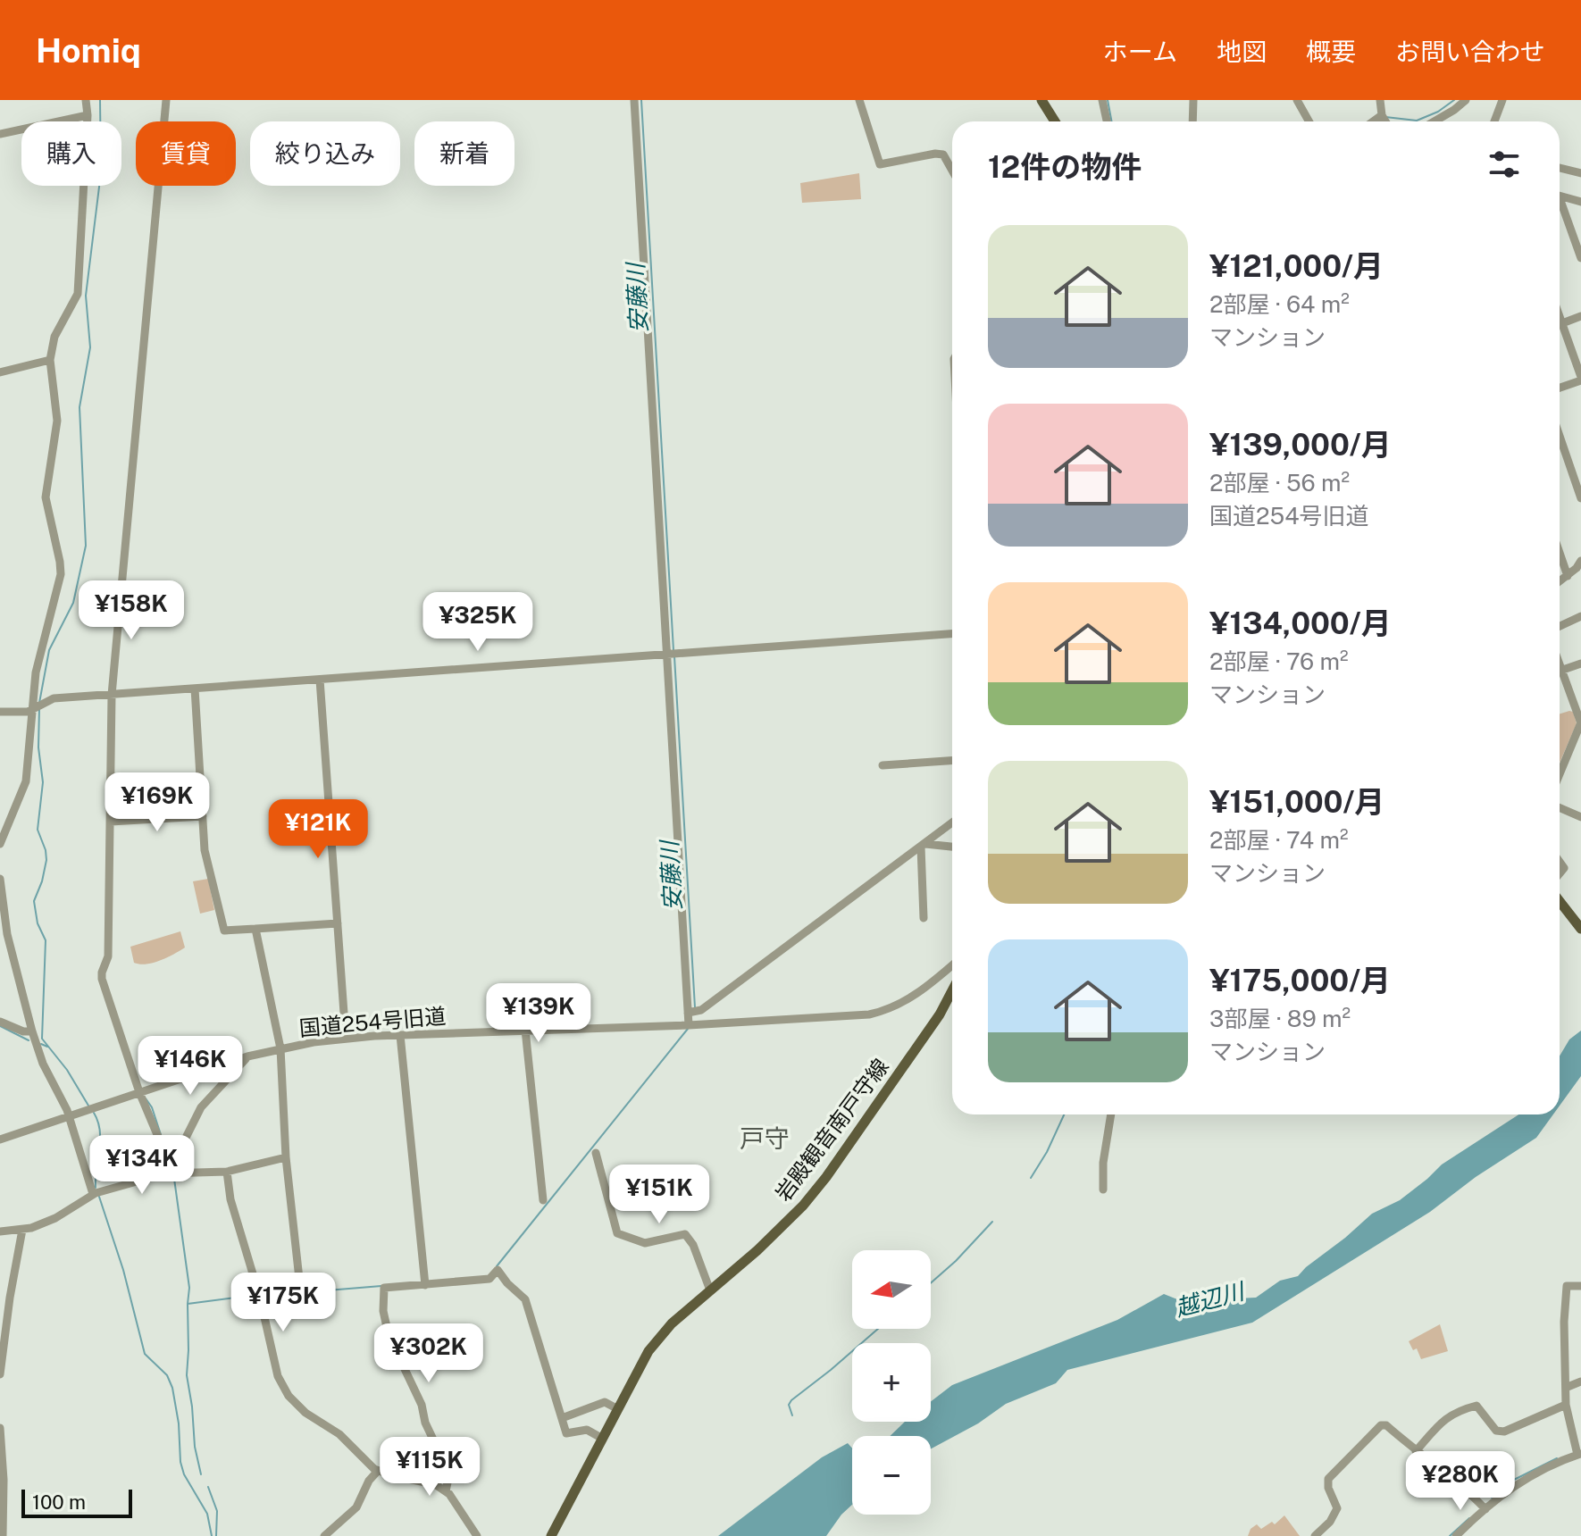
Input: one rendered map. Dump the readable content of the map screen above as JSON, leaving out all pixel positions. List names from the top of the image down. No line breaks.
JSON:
{"streets":{"main road":["岩殿観音南戸守線"],"street":["国道254号旧道"]},"districts":["戸守"],"water":["安藤川","越辺川"],"scale_bar":"100 m","north":"left","page":{"header":"Homiq","nav":["ホーム","地図","概要","お問い合わせ"],"chip":["購入","賃貸","絞り込み","新着"],"heading":"12件の物件","list":[{"name":"¥121,000/月","note":"2部屋 · 64 m² · マンション"},{"name":"¥139,000/月","note":"2部屋 · 56 m² · 国道254号旧道"},{"name":"¥134,000/月","note":"2部屋 · 76 m² · マンション"},{"name":"¥151,000/月","note":"2部屋 · 74 m² · マンション"},{"name":"¥175,000/月","note":"3部屋 · 89 m² · マンション"}],"price":["¥158K","¥325K","¥169K","¥121K","¥139K","¥146K","¥134K","¥151K","¥175K","¥302K","¥115K","¥280K"],"map_buttons":["+","−"],"scale":"100 m"}}
